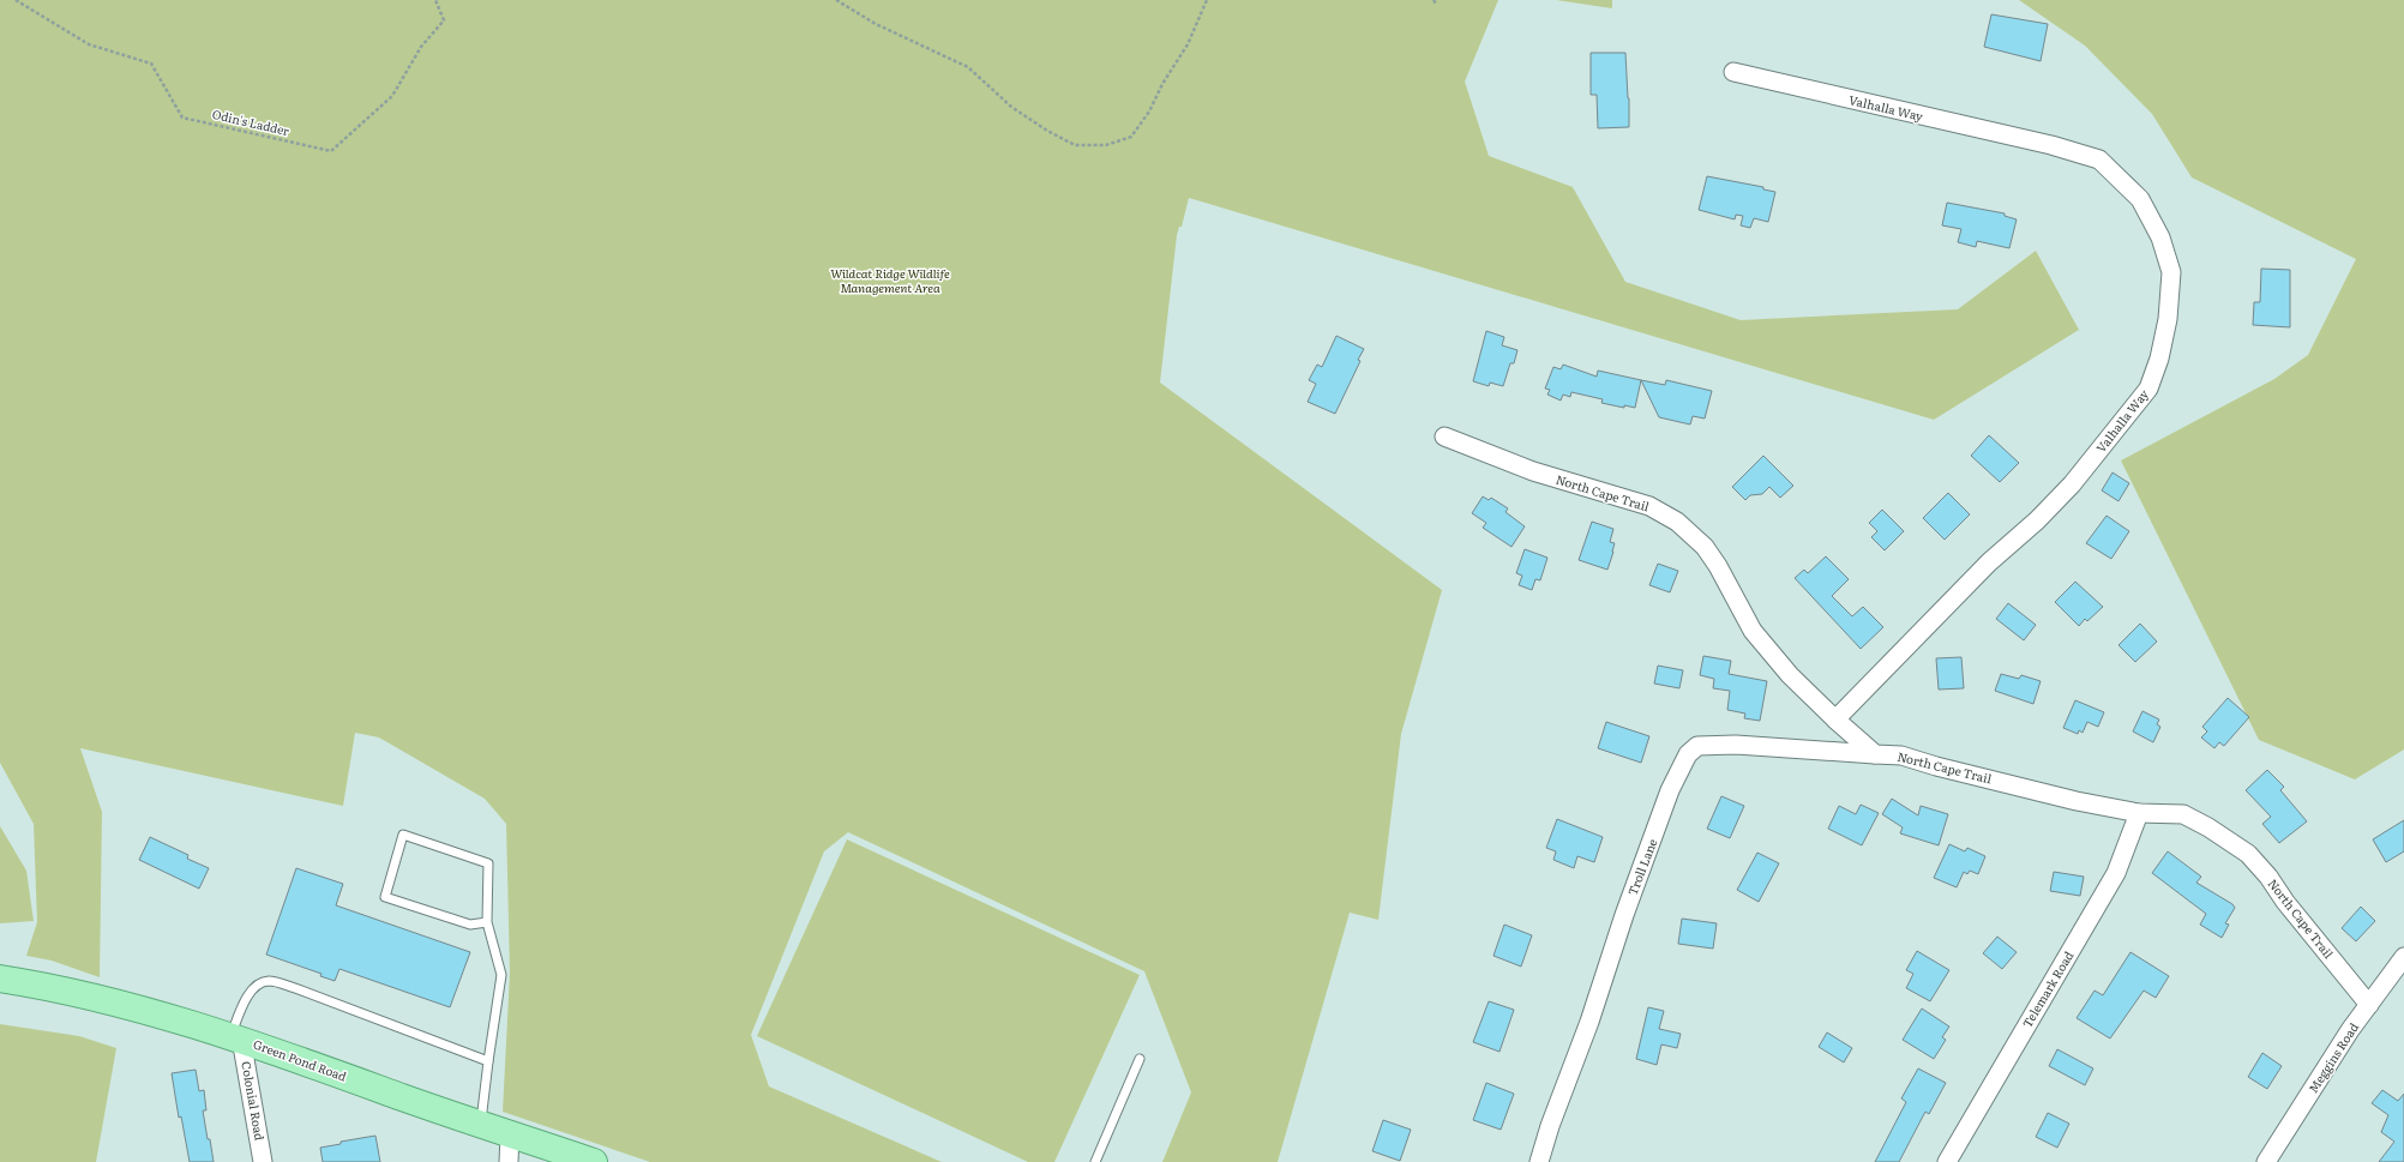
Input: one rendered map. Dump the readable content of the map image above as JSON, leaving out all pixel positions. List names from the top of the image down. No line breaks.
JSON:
{"streets":{"main road":["Green Pond Road"],"street":["Valhalla Way","North Cape Trail","Troll Lane","Telemark Road","Meggins Road","Colonial Road"],"path":["Odin's Ladder"]},"crossings":[["Valhalla Way","North Cape Trail"],["North Cape Trail","Troll Lane"],["North Cape Trail","Telemark Road"],["North Cape Trail","Meggins Road"],["Green Pond Road","Colonial Road"]],"parks":["Wildcat Ridge Wildlife Management Area"]}
